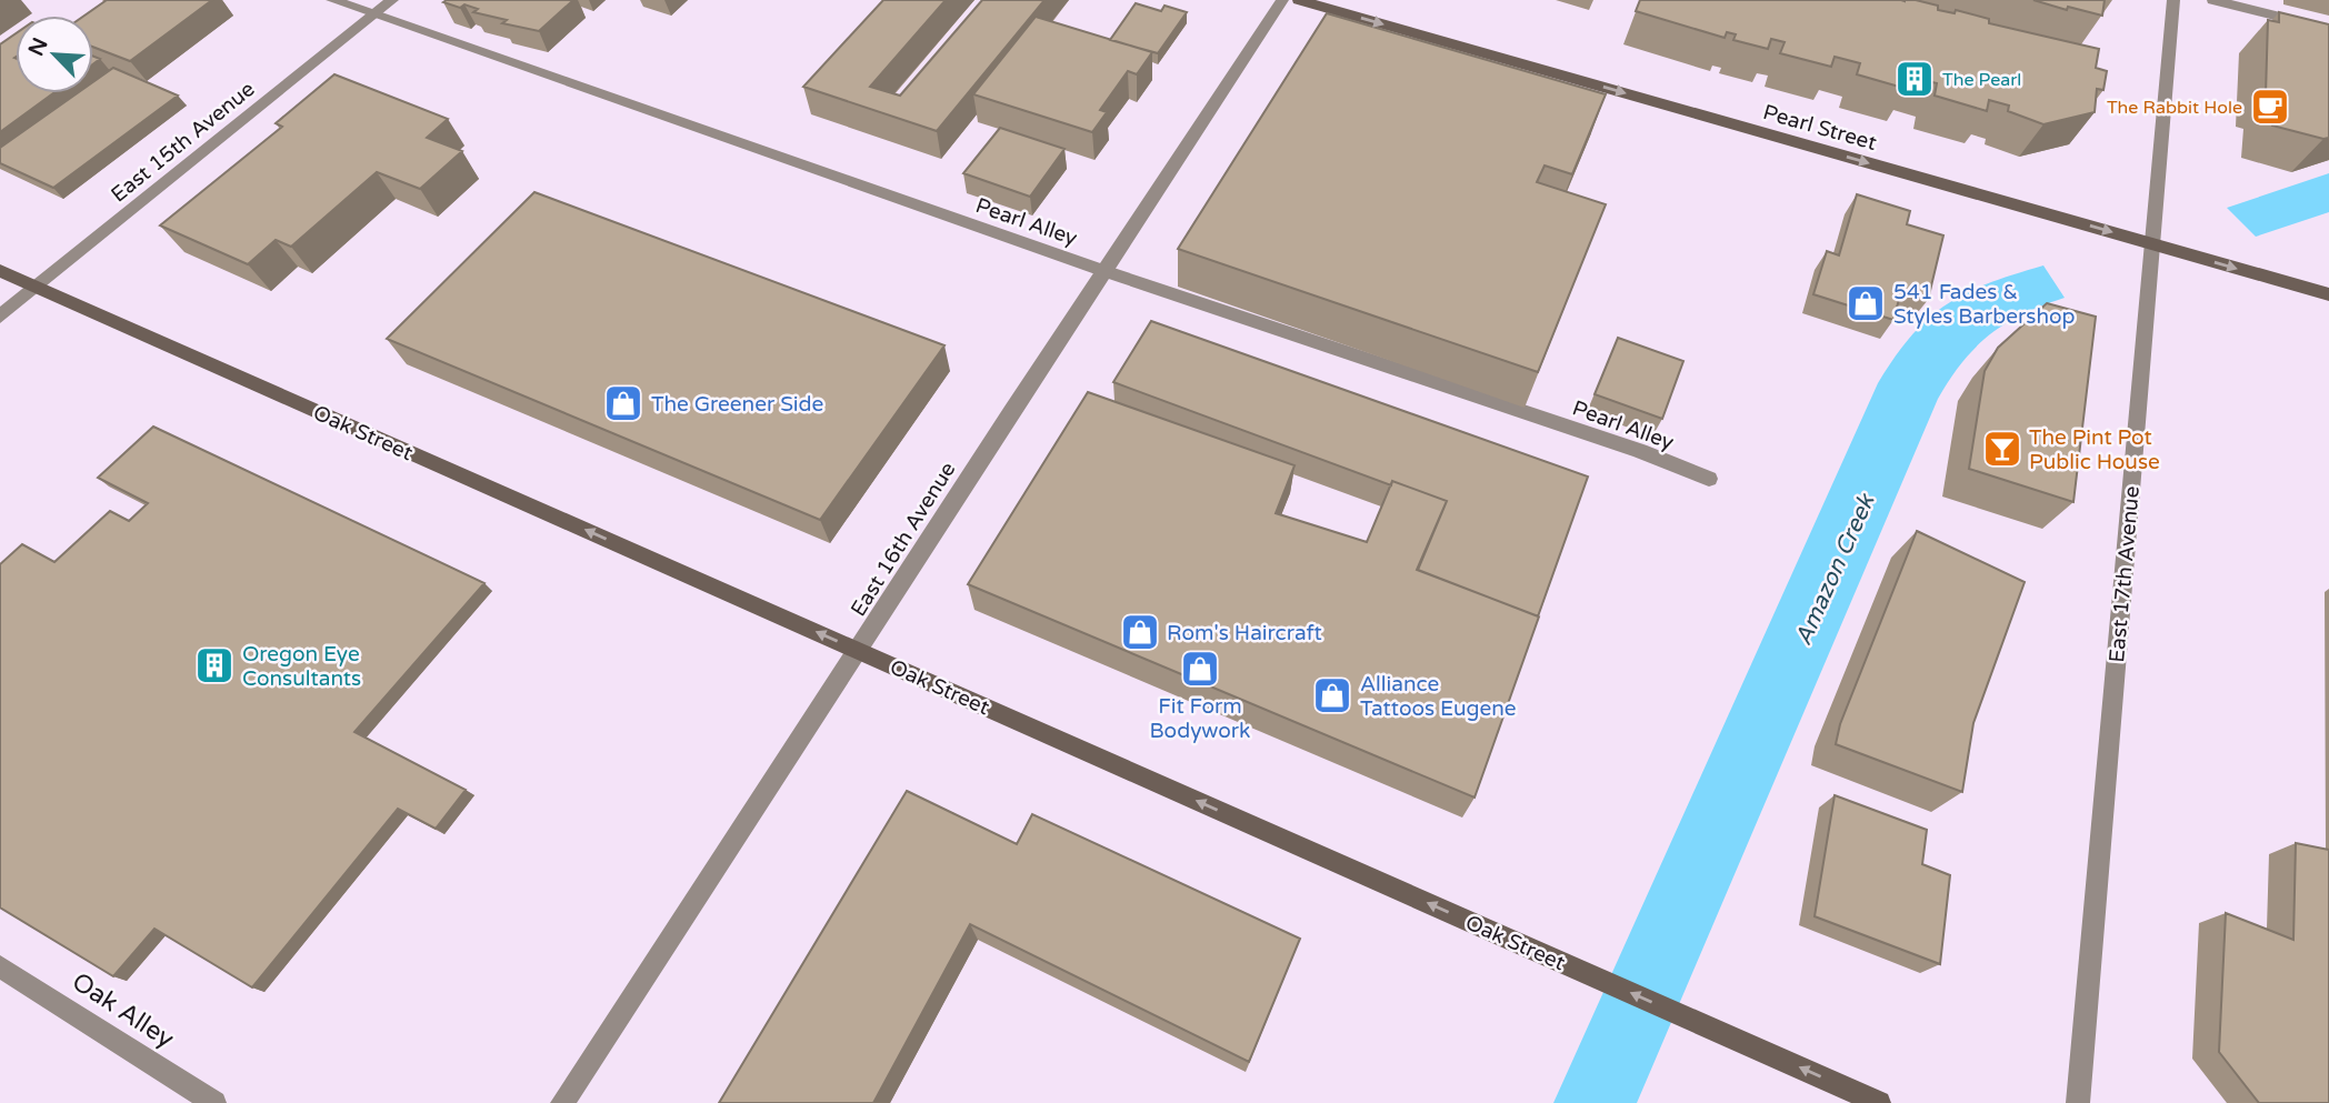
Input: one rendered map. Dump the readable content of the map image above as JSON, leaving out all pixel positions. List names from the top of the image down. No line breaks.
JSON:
{"streets":{"main road":["Pearl Street","Oak Street"],"street":["East 15th Avenue","Pearl Alley","East 16th Avenue","East 17th Avenue","Oak Alley"]},"crossings":[["Pearl Street","East 17th Avenue"],["East 15th Avenue","Pearl Alley"],["East 15th Avenue","Oak Street"],["Pearl Alley","East 16th Avenue"],["Oak Street","East 16th Avenue"]],"one_way":["Pearl Street","Oak Street"],"water":["Amazon Creek"],"places":{"building":["The Pearl","Oregon Eye Consultants"],"cafe":["The Rabbit Hole"],"shop":["541 Fades & Styles Barbershop","The Greener Side","Rom's Haircraft","Fit Form Bodywork","Alliance Tattoos Eugene"],"bar":["The Pint Pot Public House"]},"north":"top left"}
